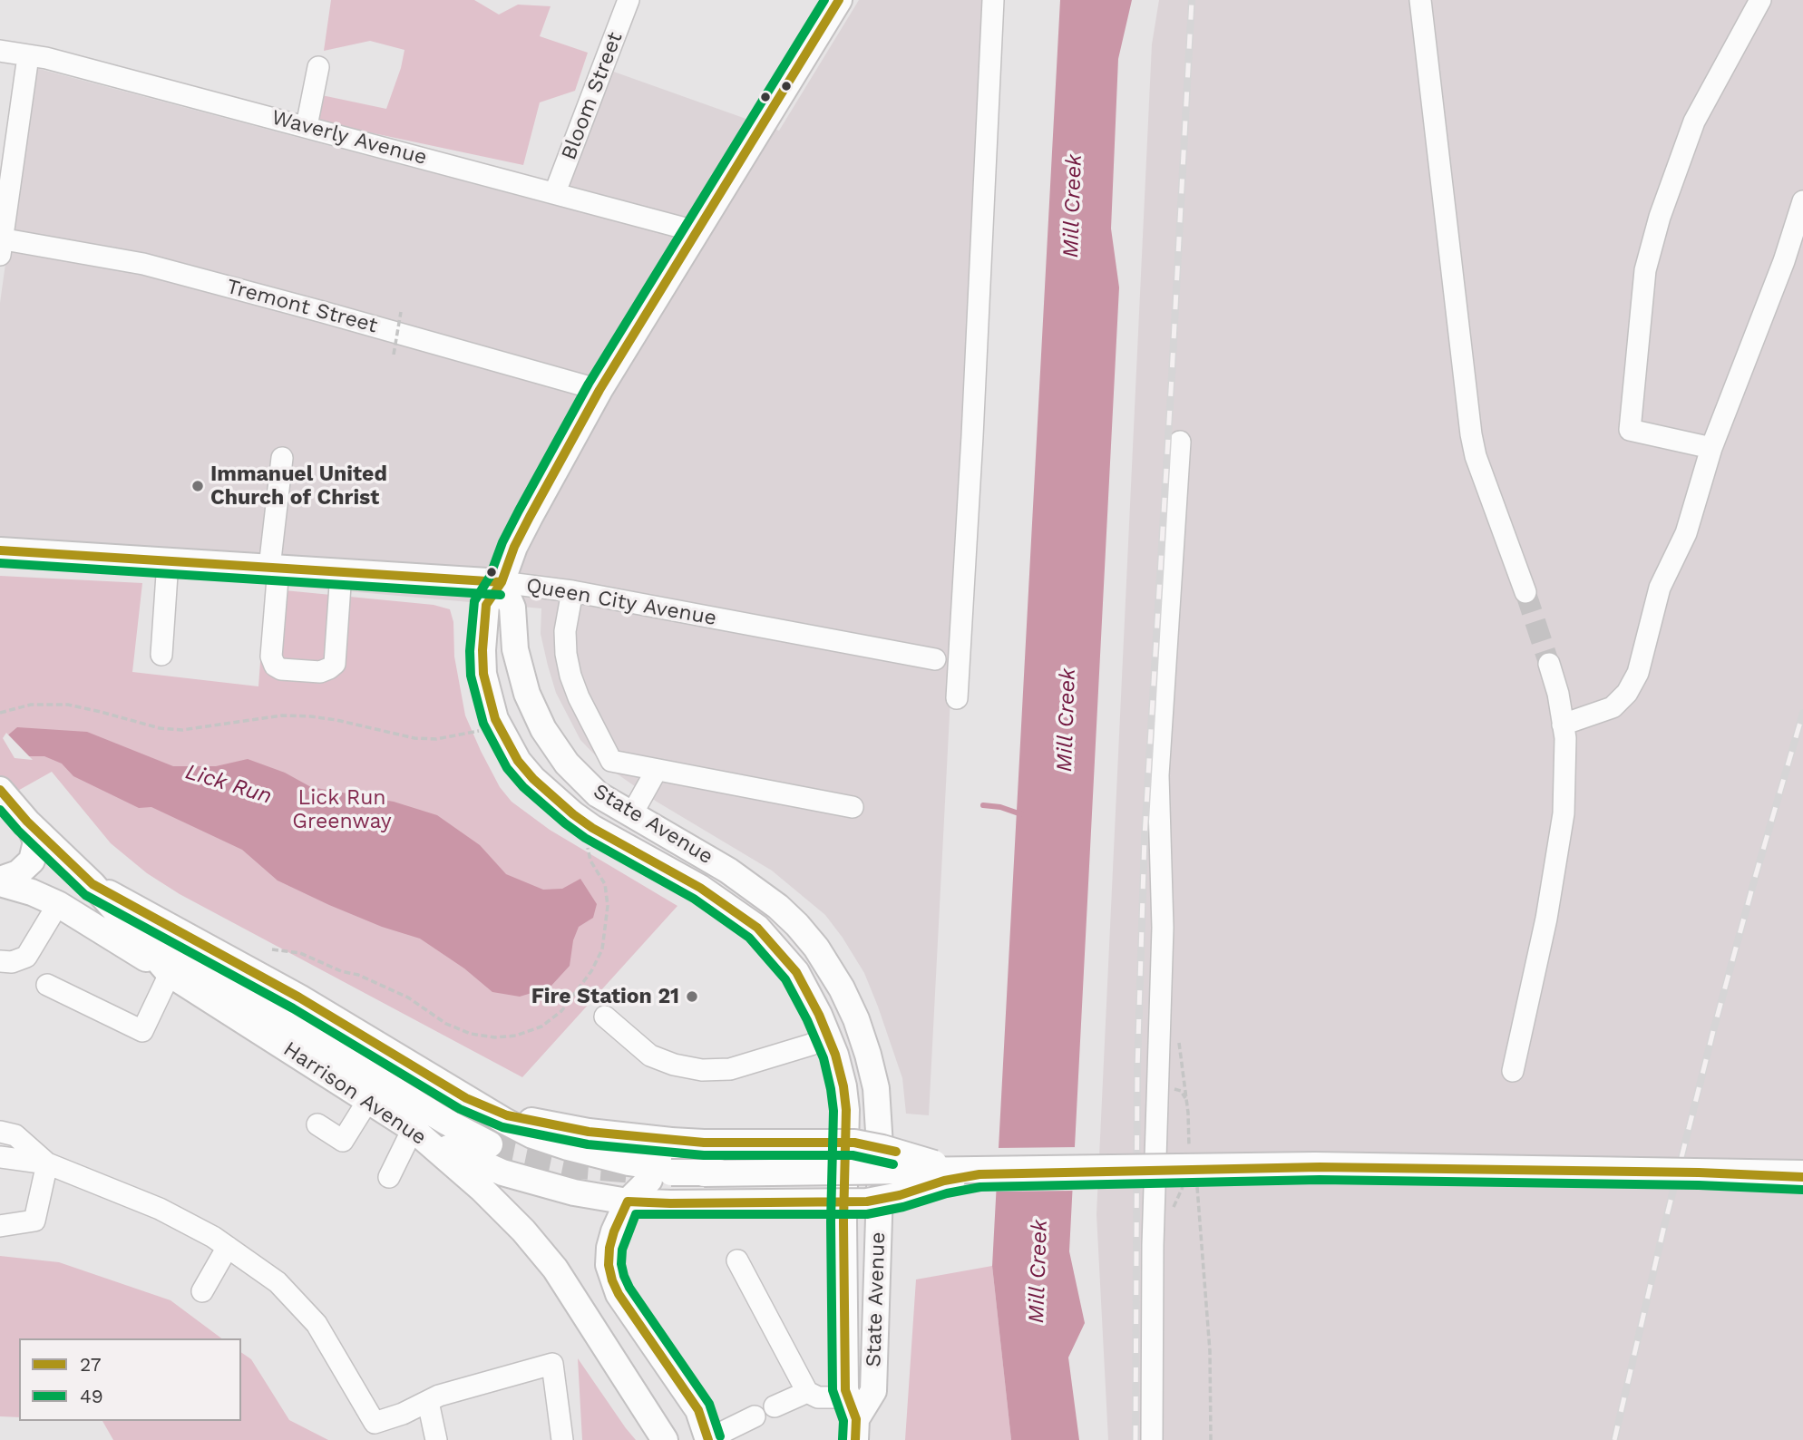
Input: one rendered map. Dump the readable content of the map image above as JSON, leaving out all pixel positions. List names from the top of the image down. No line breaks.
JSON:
{"streets":{"main road":["Queen City Avenue","State Avenue","Harrison Avenue"],"street":["Bloom Street","Waverly Avenue","Tremont Street"]},"crossings":[["Bloom Street","Waverly Avenue"],["Queen City Avenue","State Avenue"]],"water":["Mill Creek","Lick Run"],"parks":["Lick Run Greenway"],"places":["Immanuel United Church of Christ","Fire Station 21"],"lines":["transit line 27","transit line 49"],"legend":["27","49"]}
